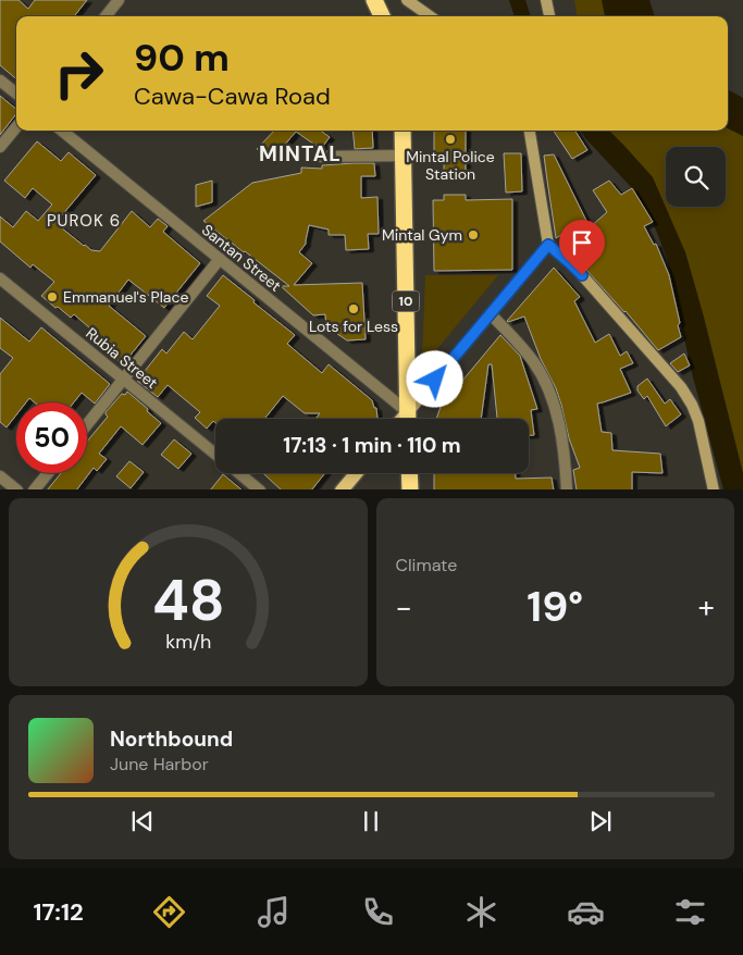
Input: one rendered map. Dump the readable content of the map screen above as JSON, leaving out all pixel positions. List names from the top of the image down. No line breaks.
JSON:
{"streets":{"highway":["10"],"street":["Santan Street","Rubia Street"]},"districts":["MINTAL","PUROK 6"],"places":["Mintal Police Station","Mintal Gym","Emmanuel's Place","Lots for Less"],"page":{"turn":["90 m","Cawa-Cawa Road"],"limit":"50","trip":"17:13 · 1 min · 110 m","tile":"Climate","heat":["−","19°","+"],"song":["Northbound","June Harbor"],"tabs":"17:12","gauge":["48","km/h"]}}
